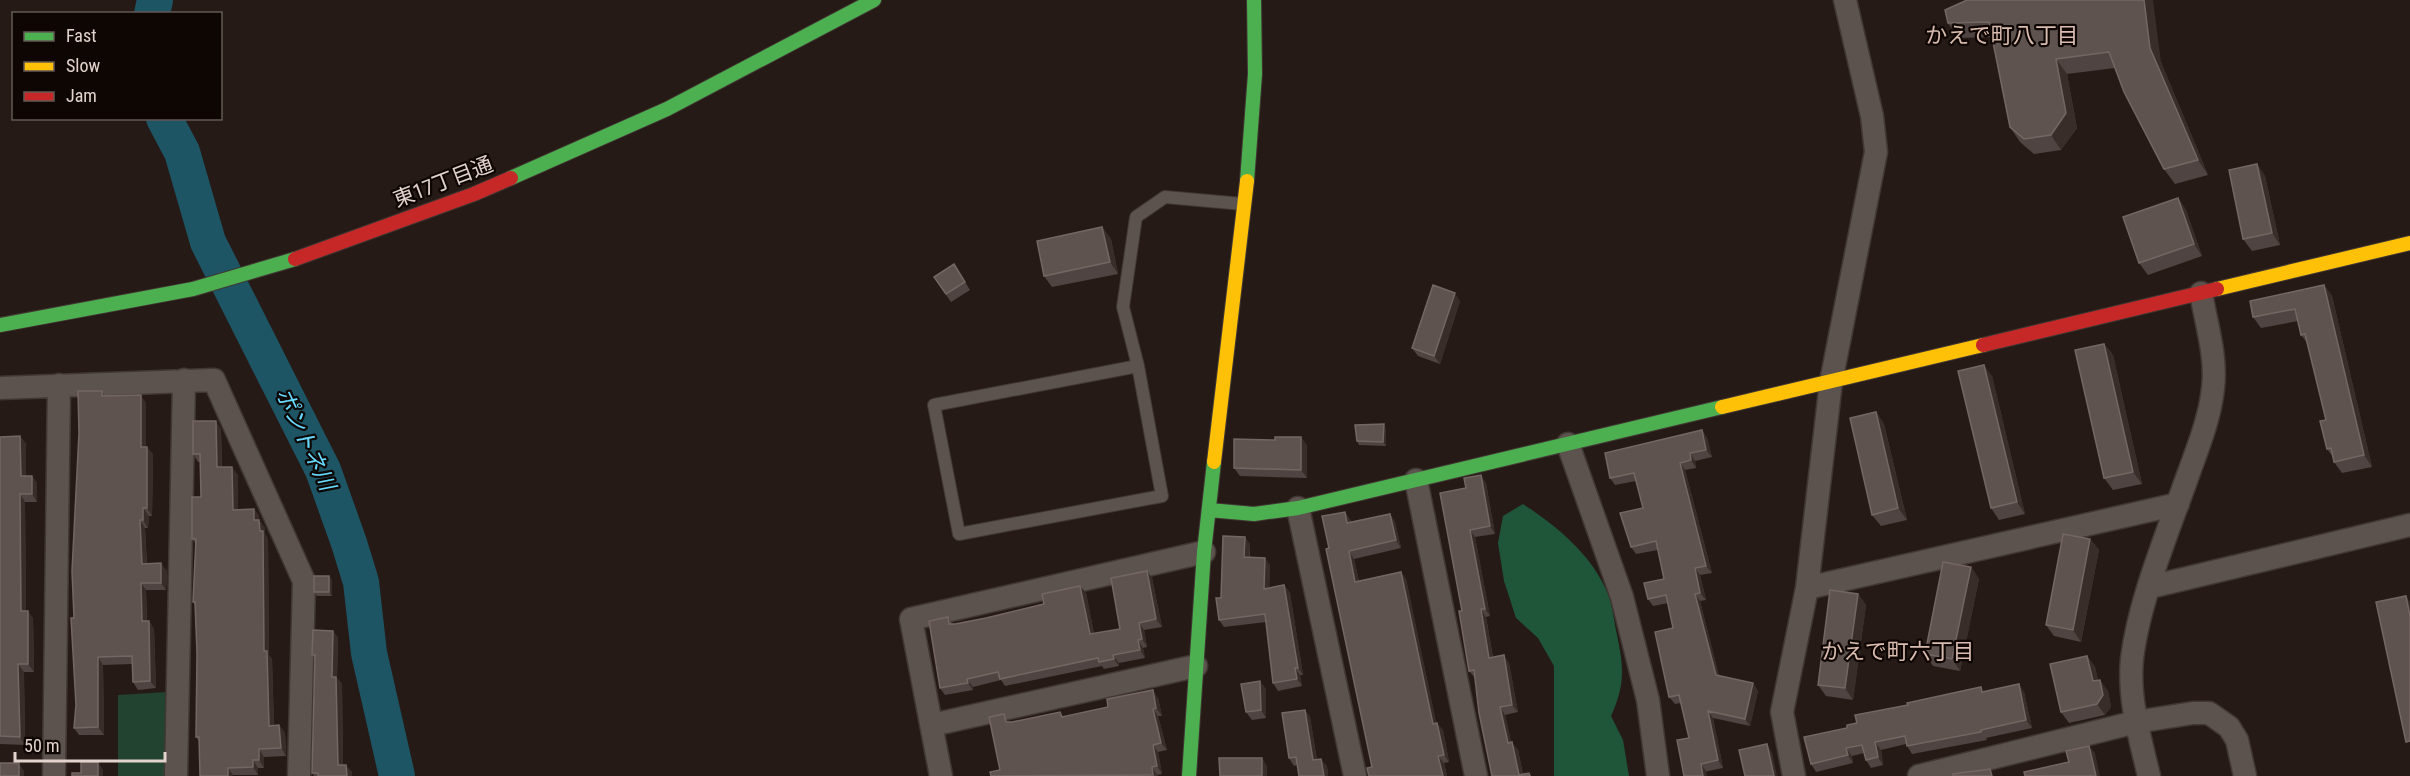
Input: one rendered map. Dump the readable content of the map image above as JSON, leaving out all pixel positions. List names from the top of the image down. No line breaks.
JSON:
{"streets":{"street":["東17丁目通"]},"districts":["かえで町八丁目","かえで町六丁目"],"water":["ポントネ川"],"legend":["Fast","Slow","Jam"],"scale_bar":"50 m"}
